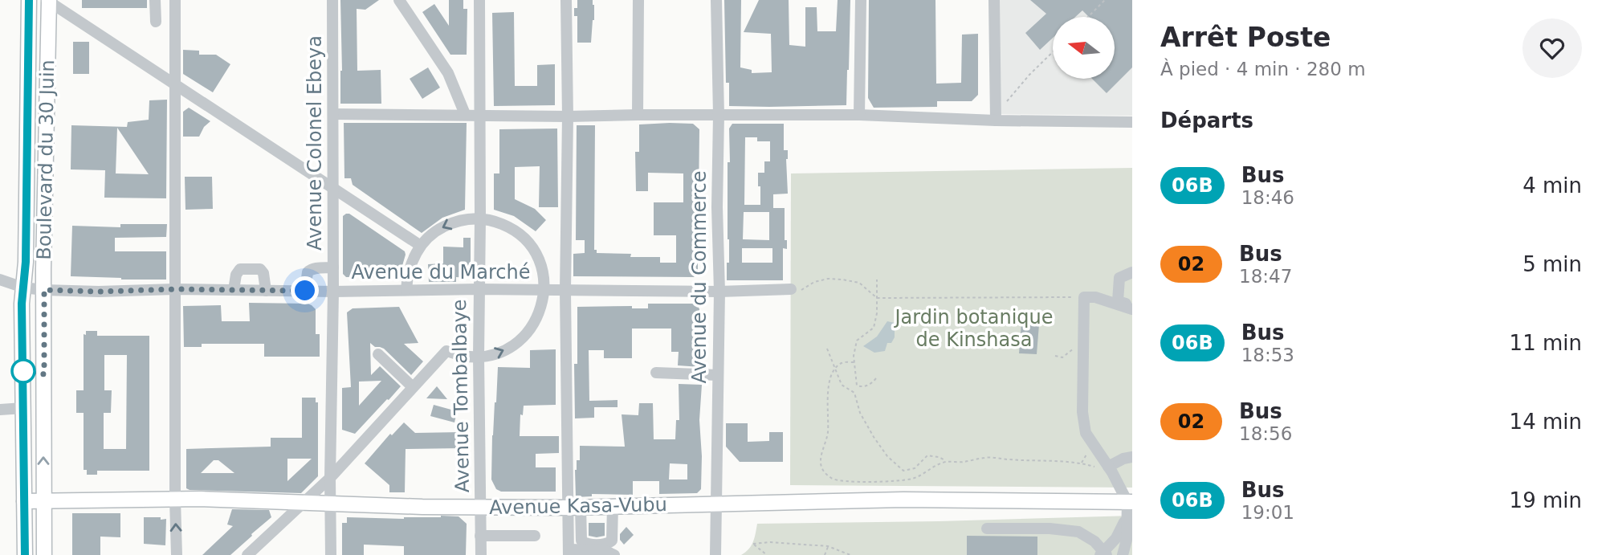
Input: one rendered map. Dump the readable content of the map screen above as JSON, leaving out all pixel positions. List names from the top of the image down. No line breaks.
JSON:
{"streets":{"main road":["Boulevard du 30 Juin","Avenue Kasa-Vubu"],"street":["Avenue Colonel Ebeya","Avenue du Marché","Avenue du Commerce","Avenue Tombalbaye"]},"crossings":[["Avenue Colonel Ebeya","Avenue du Marché"],["Avenue Colonel Ebeya","Avenue Kasa-Vubu"],["Boulevard du 30 Juin","Avenue du Marché"],["Boulevard du 30 Juin","Avenue Kasa-Vubu"],["Avenue du Marché","Avenue du Commerce"],["Avenue du Marché","Avenue Tombalbaye"],["Avenue du Commerce","Avenue Kasa-Vubu"],["Avenue Tombalbaye","Avenue Kasa-Vubu"]],"parks":["Jardin botanique de Kinshasa"],"lines":["bus line 06B"],"north":"left","page":{"heading":[["Arrêt Poste","À pied · 4 min · 280 m"],"Départs"],"list":[{"mark":"06B","name":"Bus","note":"18:46","value":"4 min"},{"mark":"02","name":"Bus","note":"18:47","value":"5 min"},{"mark":"06B","name":"Bus","note":"18:53","value":"11 min"},{"mark":"02","name":"Bus","note":"18:56","value":"14 min"},{"mark":"06B","name":"Bus","note":"19:01","value":"19 min"}]}}
